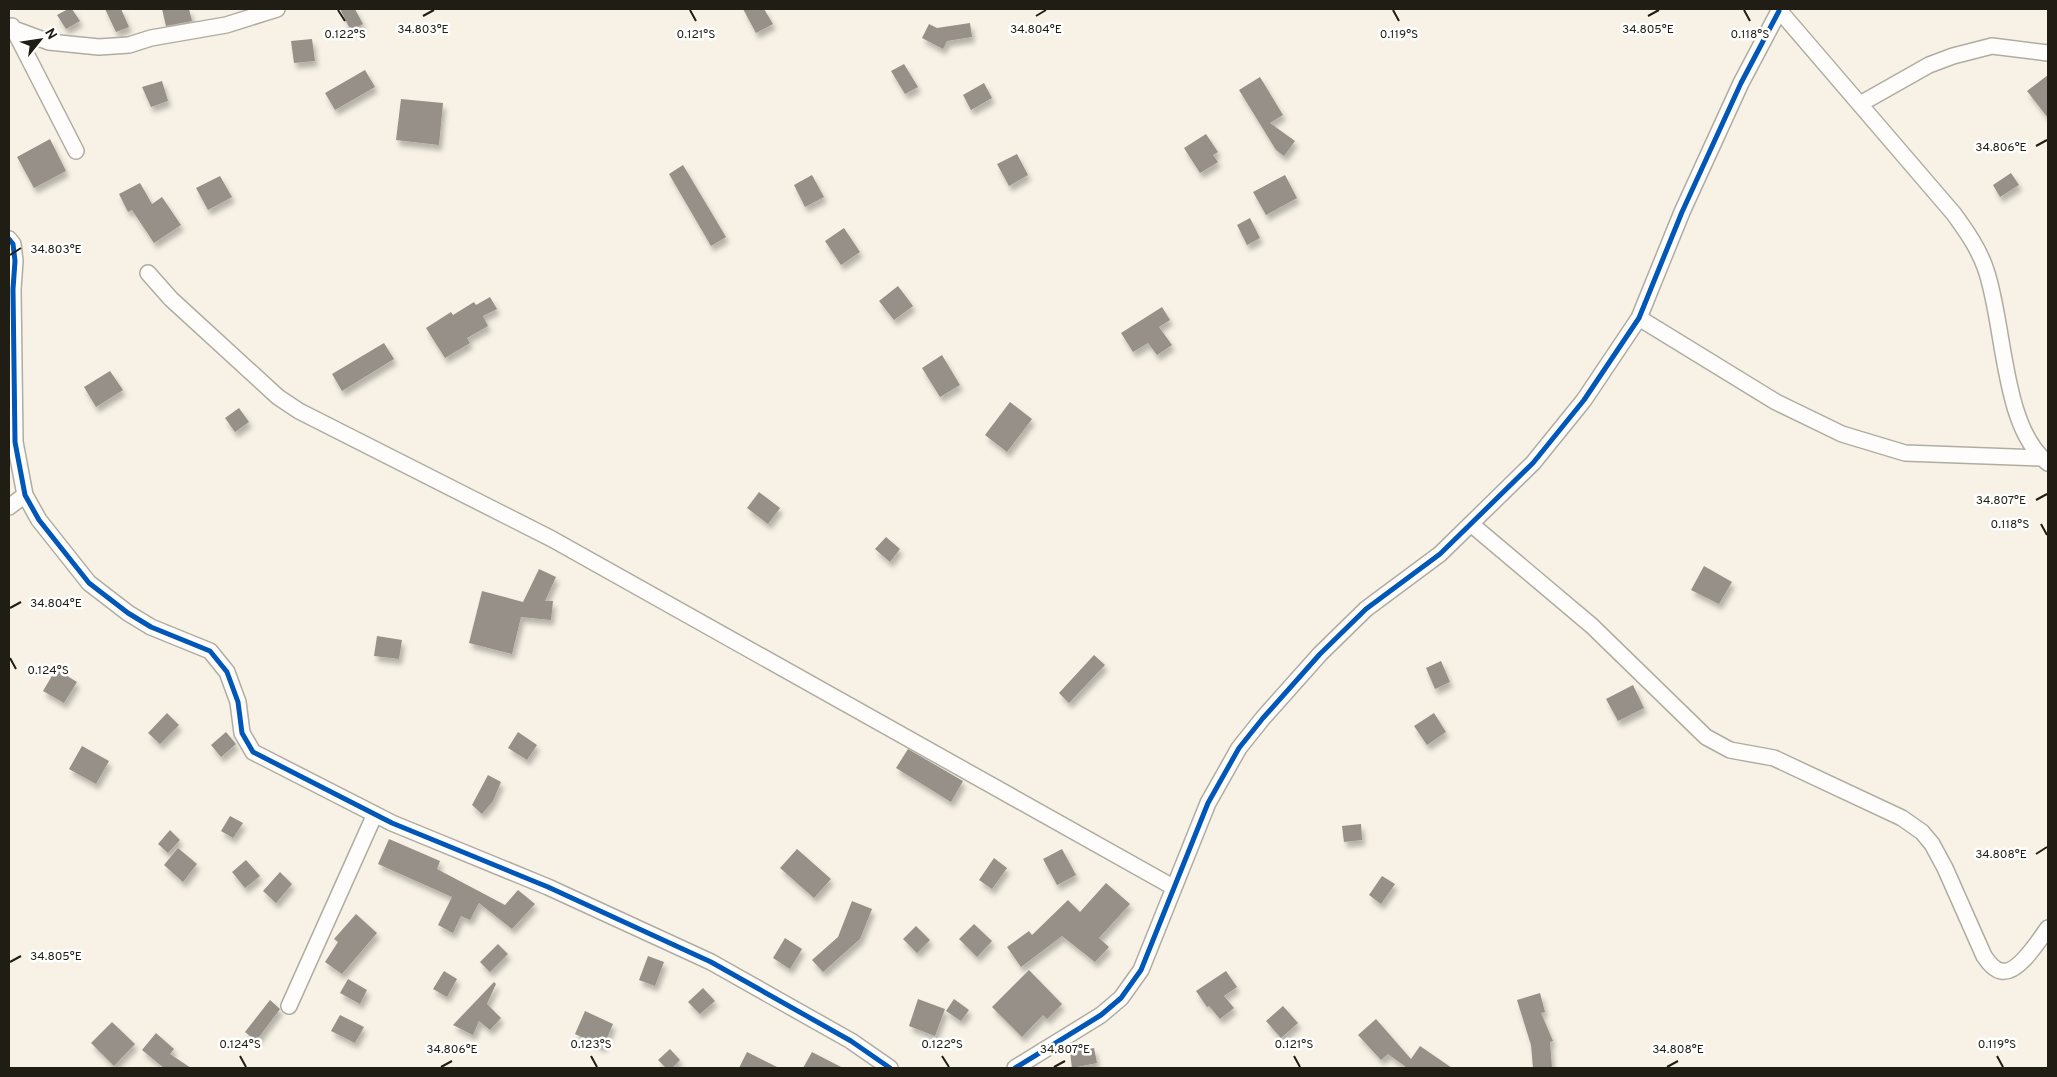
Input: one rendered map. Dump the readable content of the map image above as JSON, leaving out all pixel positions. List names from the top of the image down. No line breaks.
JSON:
{"north":"top right","coordinates":["34.803°E","34.804°E","34.805°E","0.122°S","0.119°S","0.118°S","0.121°S","34.806°E","34.807°E","0.124°S","34.808°E","0.123°S"]}
